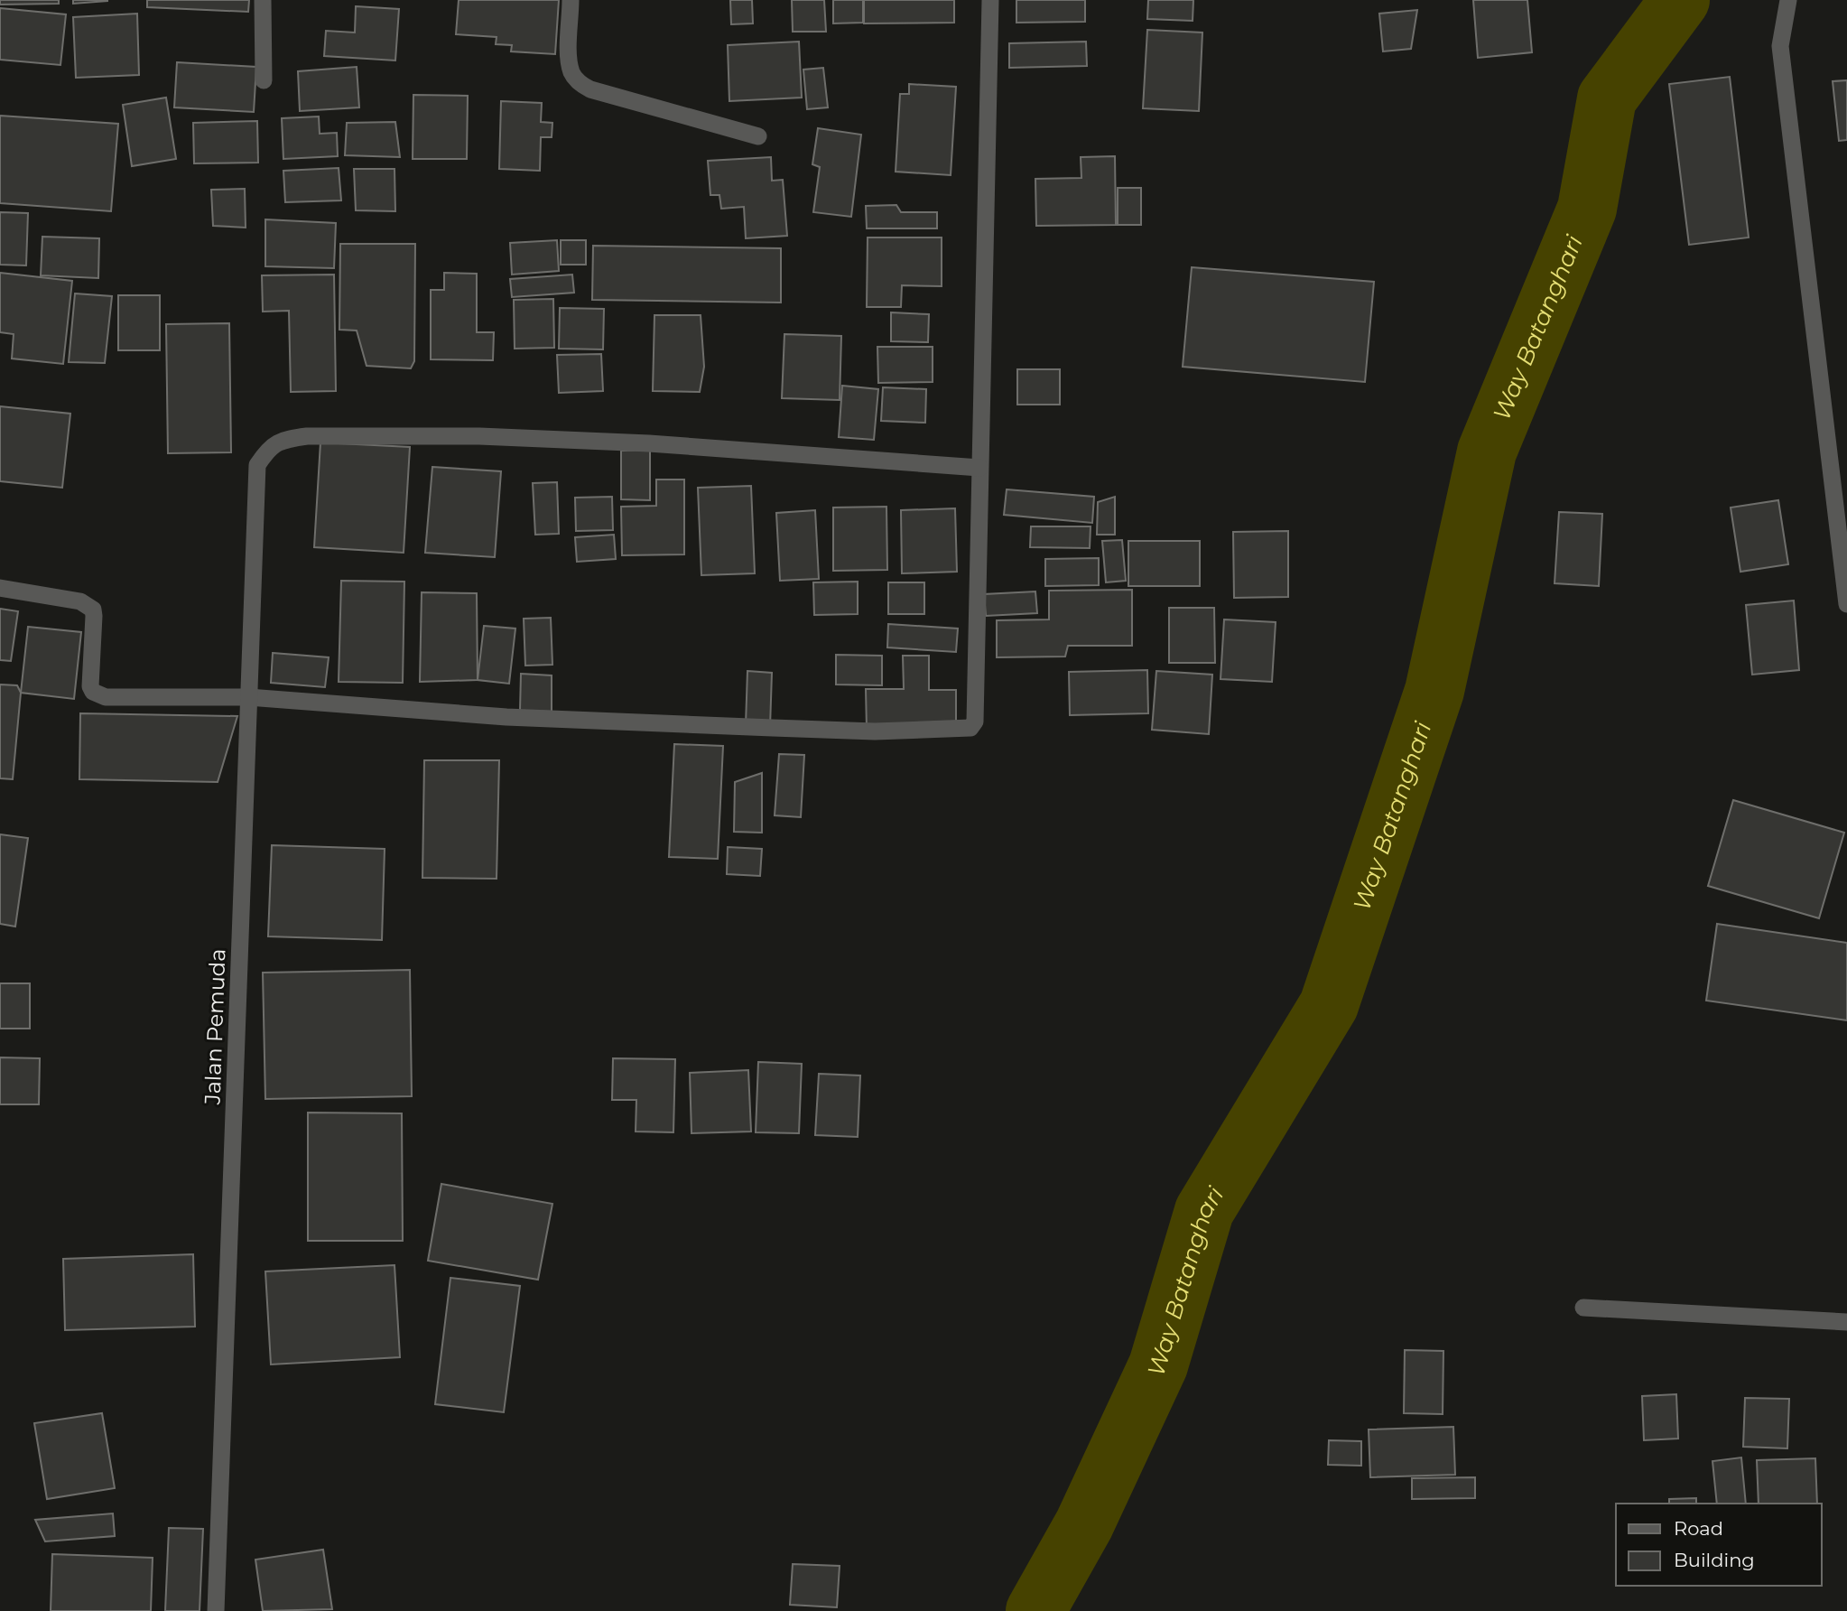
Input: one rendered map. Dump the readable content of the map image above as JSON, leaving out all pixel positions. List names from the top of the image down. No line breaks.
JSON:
{"streets":{"street":["Jalan Pemuda"]},"water":["Way Batanghari"],"legend":["Road","Building"]}
